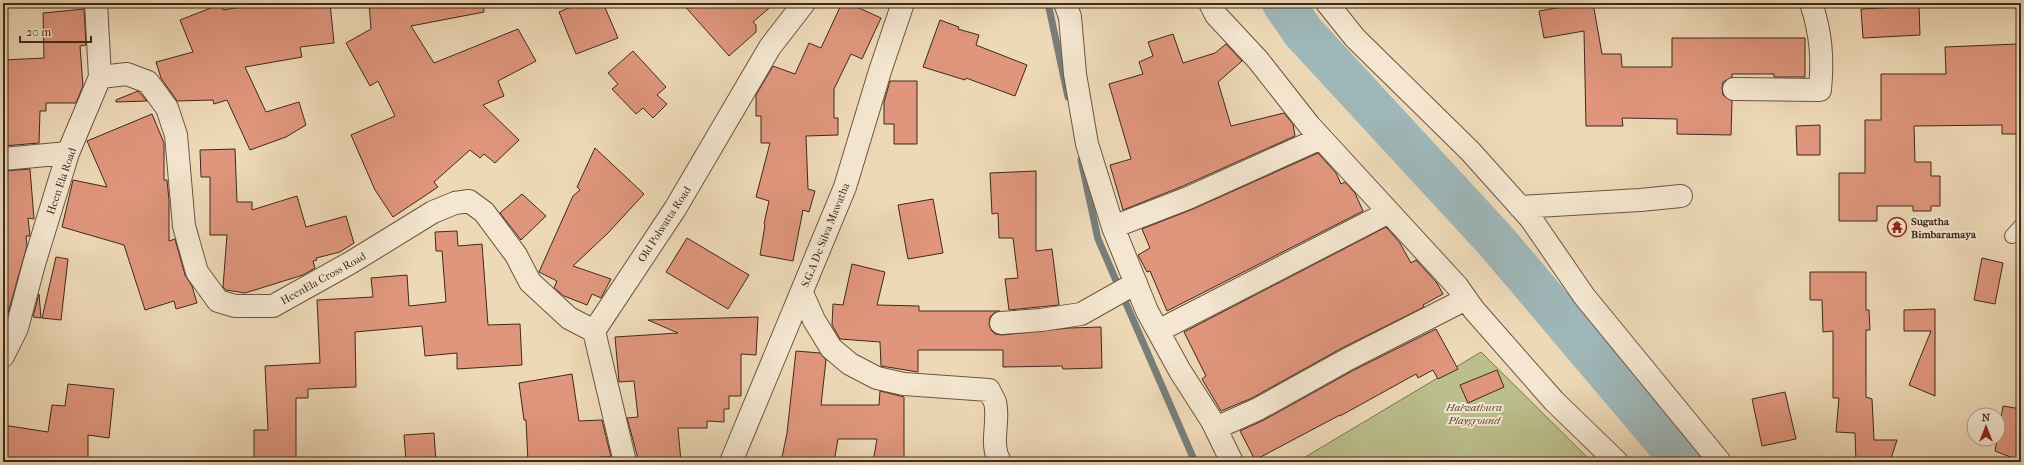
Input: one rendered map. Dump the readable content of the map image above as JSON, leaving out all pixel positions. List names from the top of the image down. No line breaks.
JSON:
{"streets":{"street":["Heen Ela Road","Old Polwatta Road","S.G.A De Silva Mawatha","HeenEla Cross Road"]},"crossings":[["Heen Ela Road","HeenEla Cross Road"],["Old Polwatta Road","HeenEla Cross Road"]],"parks":["Halwathura Playground"],"places":{"temple":["Sugatha Bimbaramaya"]},"scale_bar":"20 m","north":"top"}
